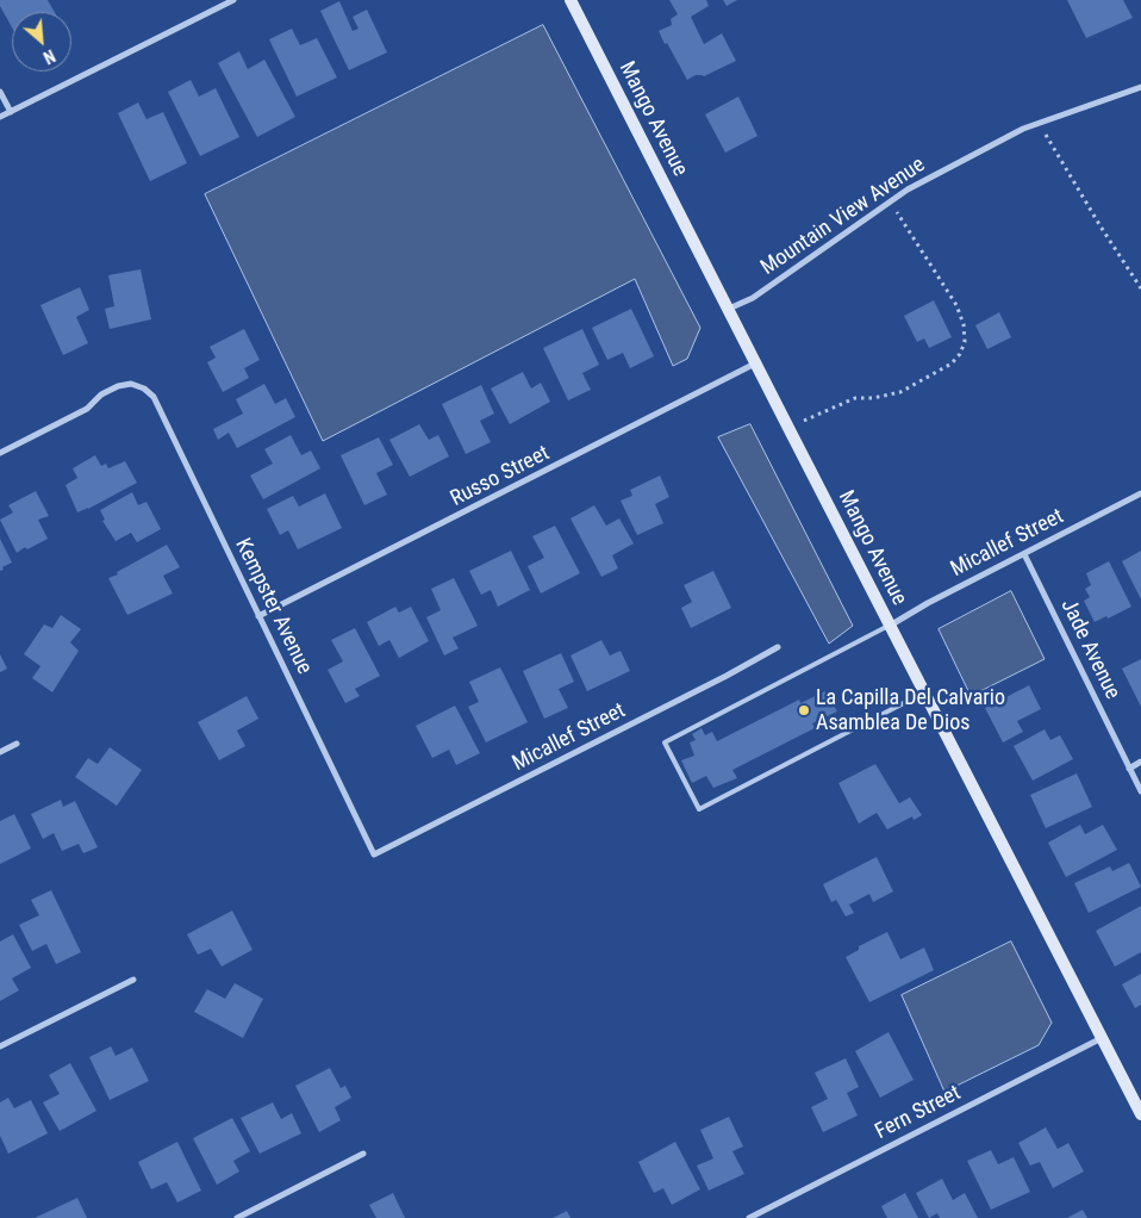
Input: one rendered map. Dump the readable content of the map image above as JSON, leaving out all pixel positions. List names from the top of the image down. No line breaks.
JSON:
{"streets":{"street":["Mango Avenue","Mountain View Avenue","Russo Street","Micallef Street","Kempster Avenue","Jade Avenue","Fern Street"]},"crossings":[["Mango Avenue","Mountain View Avenue"],["Mango Avenue","Russo Street"],["Mango Avenue","Micallef Street"],["Mango Avenue","Fern Street"],["Russo Street","Kempster Avenue"],["Micallef Street","Kempster Avenue"],["Micallef Street","Jade Avenue"]],"places":["La Capilla Del Calvario Asamblea De Dios"],"north":"bottom right"}
